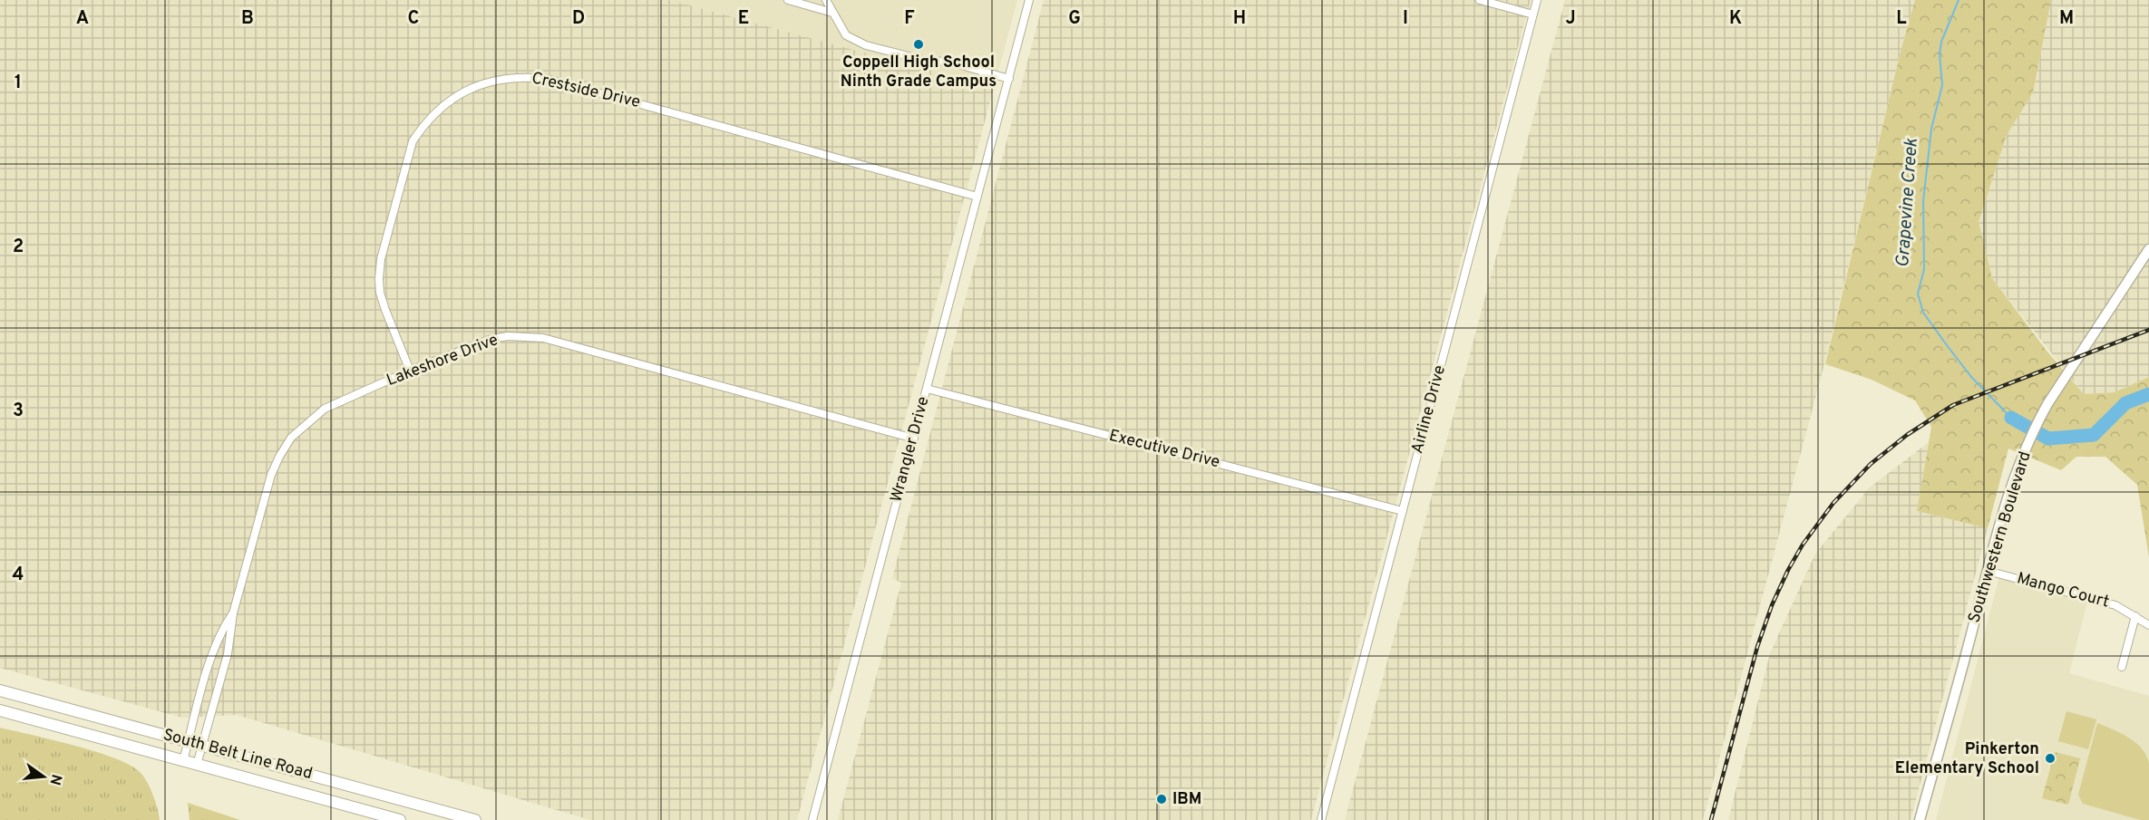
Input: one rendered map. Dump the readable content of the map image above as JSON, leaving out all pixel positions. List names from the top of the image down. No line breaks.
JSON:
{"streets":{"main road":["South Belt Line Road"],"street":["Crestside Drive","Lakeshore Drive","Airline Drive","Wrangler Drive","Executive Drive","Southwestern Boulevard","Mango Court"]},"crossings":[["Crestside Drive","Lakeshore Drive"],["Crestside Drive","Wrangler Drive"],["Lakeshore Drive","Wrangler Drive"],["Lakeshore Drive","South Belt Line Road"],["Airline Drive","Executive Drive"],["Wrangler Drive","Executive Drive"],["Southwestern Boulevard","Mango Court"]],"water":["Grapevine Creek"],"places":["Coppell High School Ninth Grade Campus","Pinkerton Elementary School","IBM"],"north":"right","grid":{"columns":["A","B","C","D","E","F","G","H","I","J","K","L","M"],"rows":["1","2","3","4"]}}
